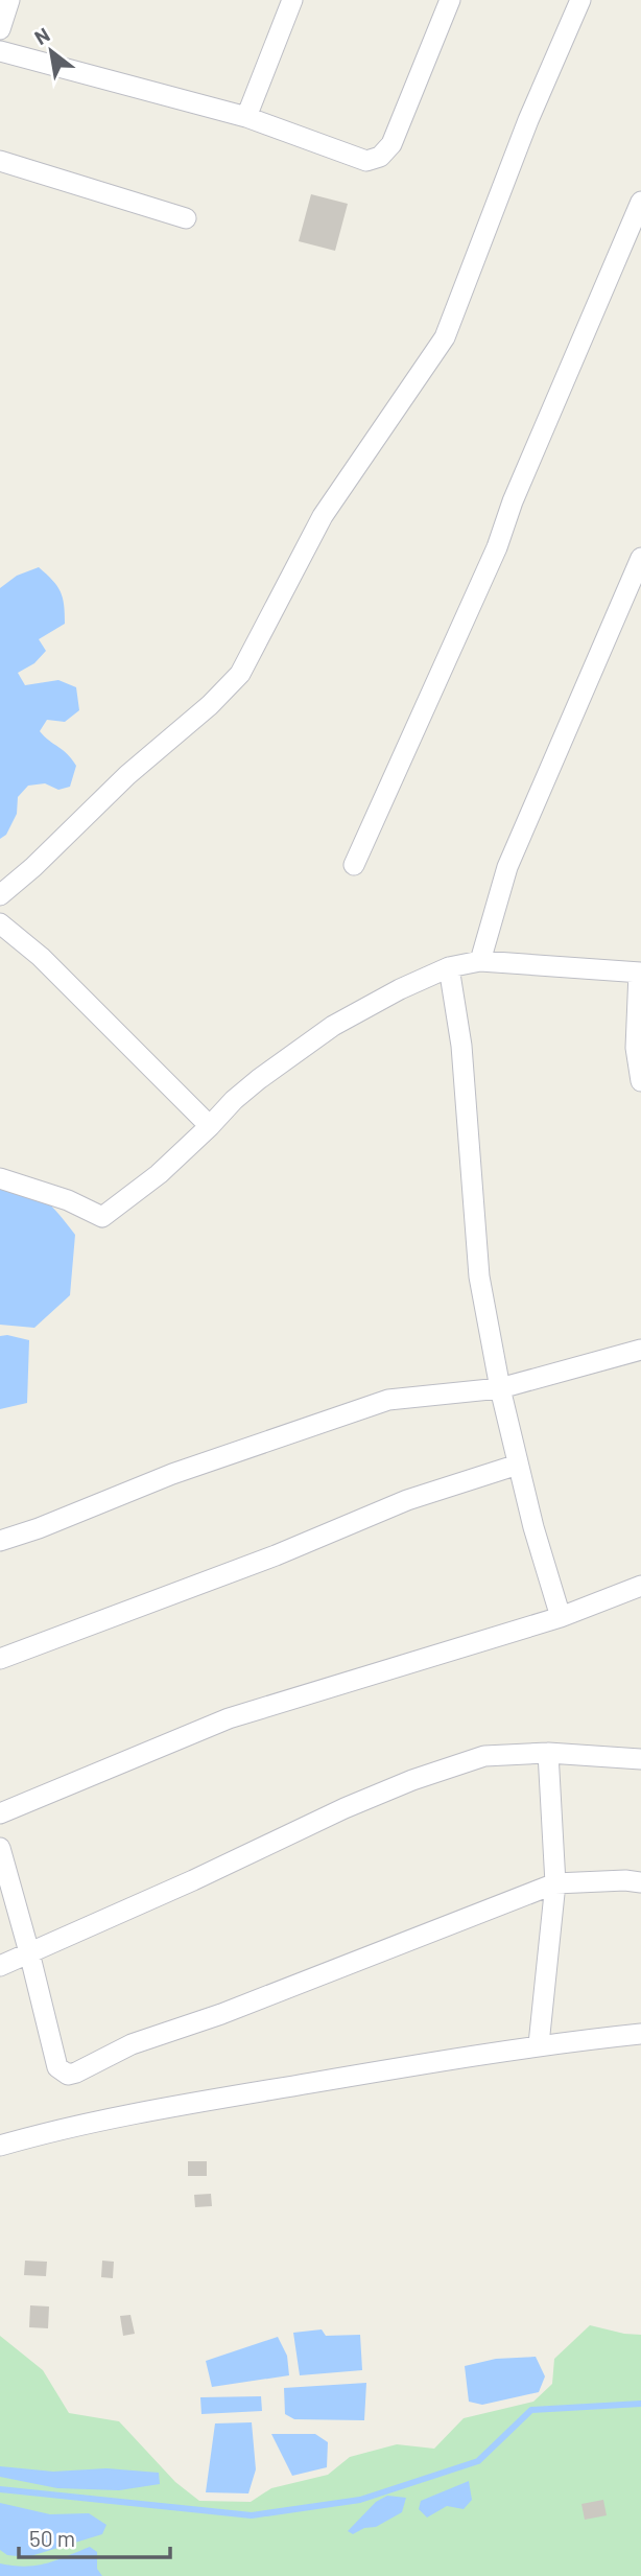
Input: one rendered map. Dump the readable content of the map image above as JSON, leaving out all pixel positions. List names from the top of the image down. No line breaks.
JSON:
{"scale_bar":"50 m","north":"top left"}
